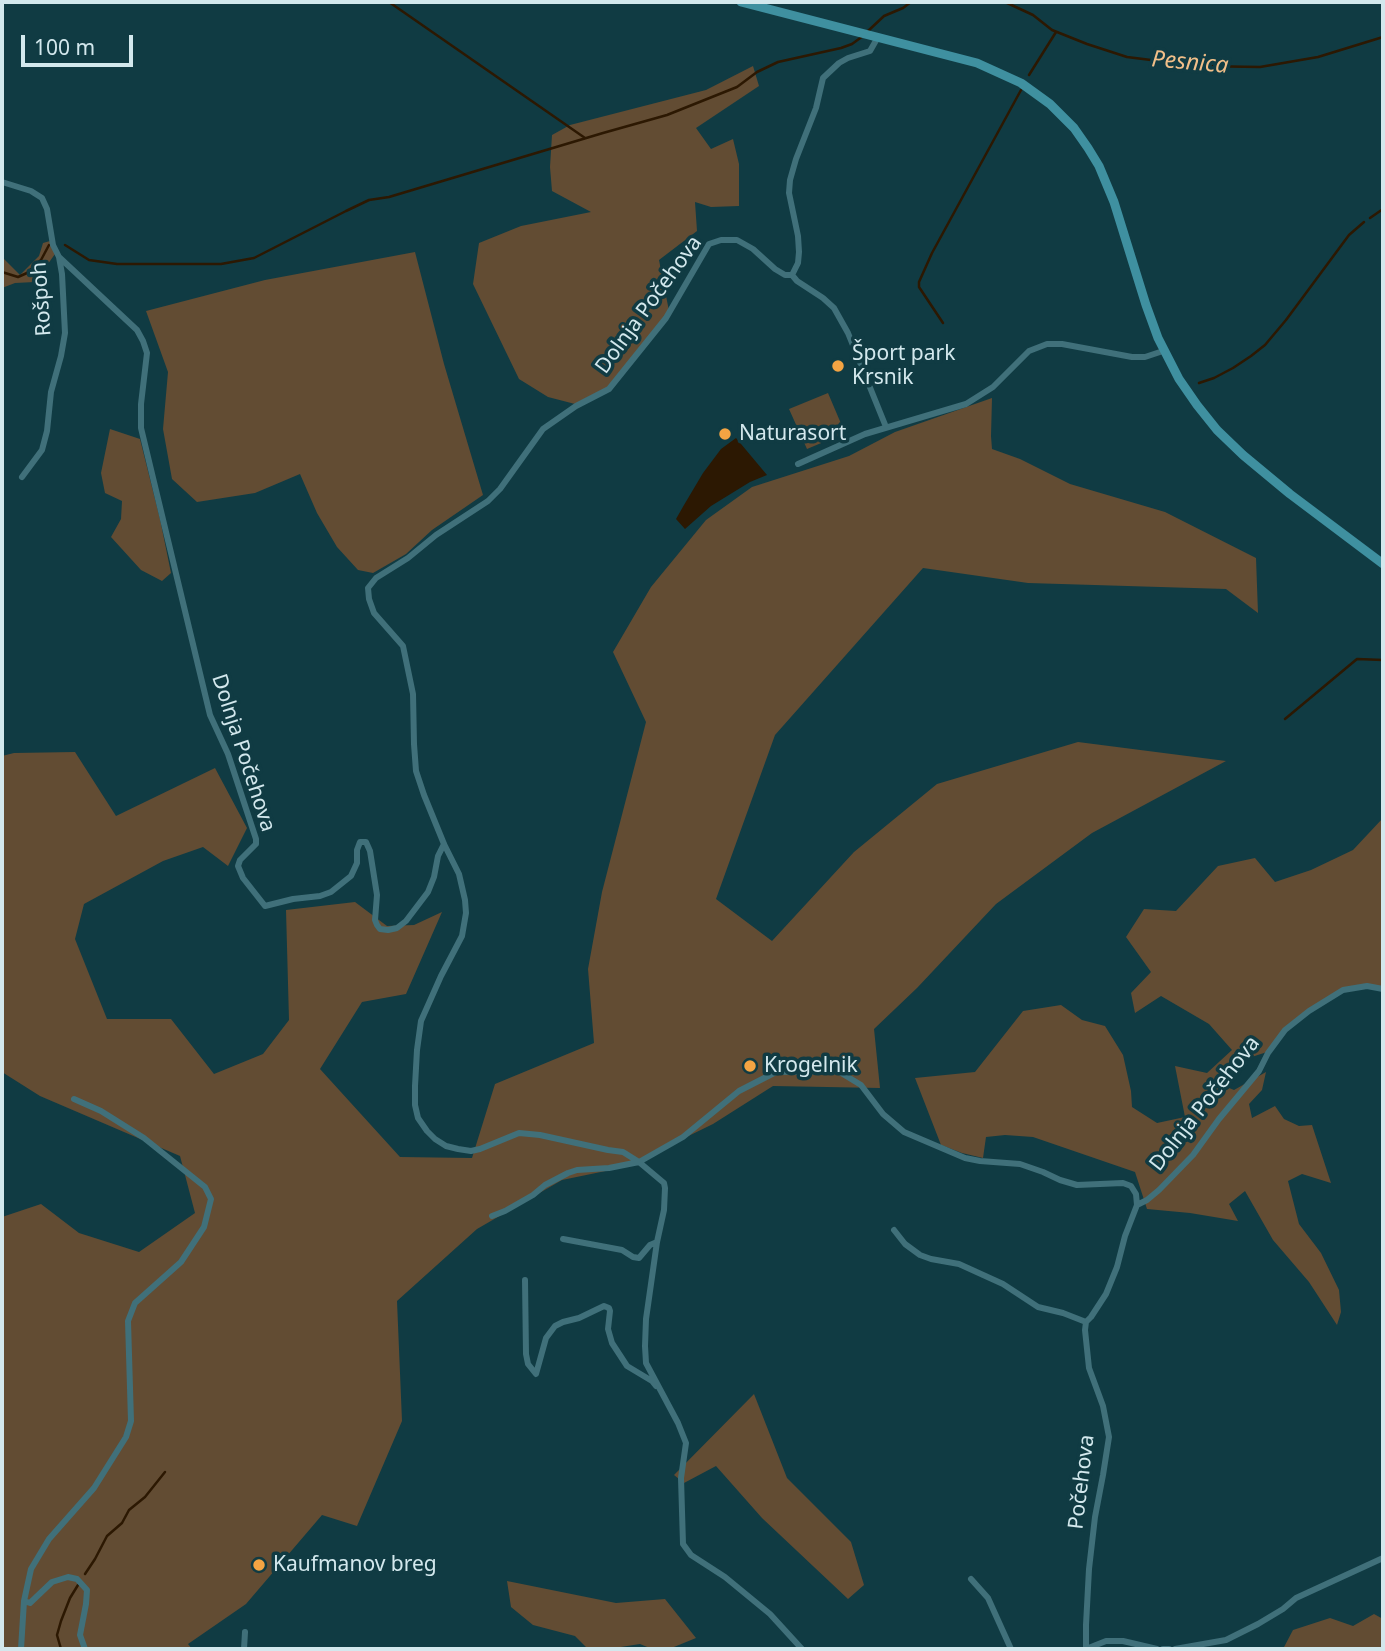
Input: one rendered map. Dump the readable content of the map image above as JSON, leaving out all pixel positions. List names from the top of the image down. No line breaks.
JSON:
{"streets":{"street":["Rošpoh","Dolnja Počehova","Počehova"]},"crossings":[["Rošpoh","Dolnja Počehova"]],"water":["Pesnica"],"places":["Šport park Krsnik","Naturasort","Krogelnik","Kaufmanov breg"],"scale_bar":"100 m"}
